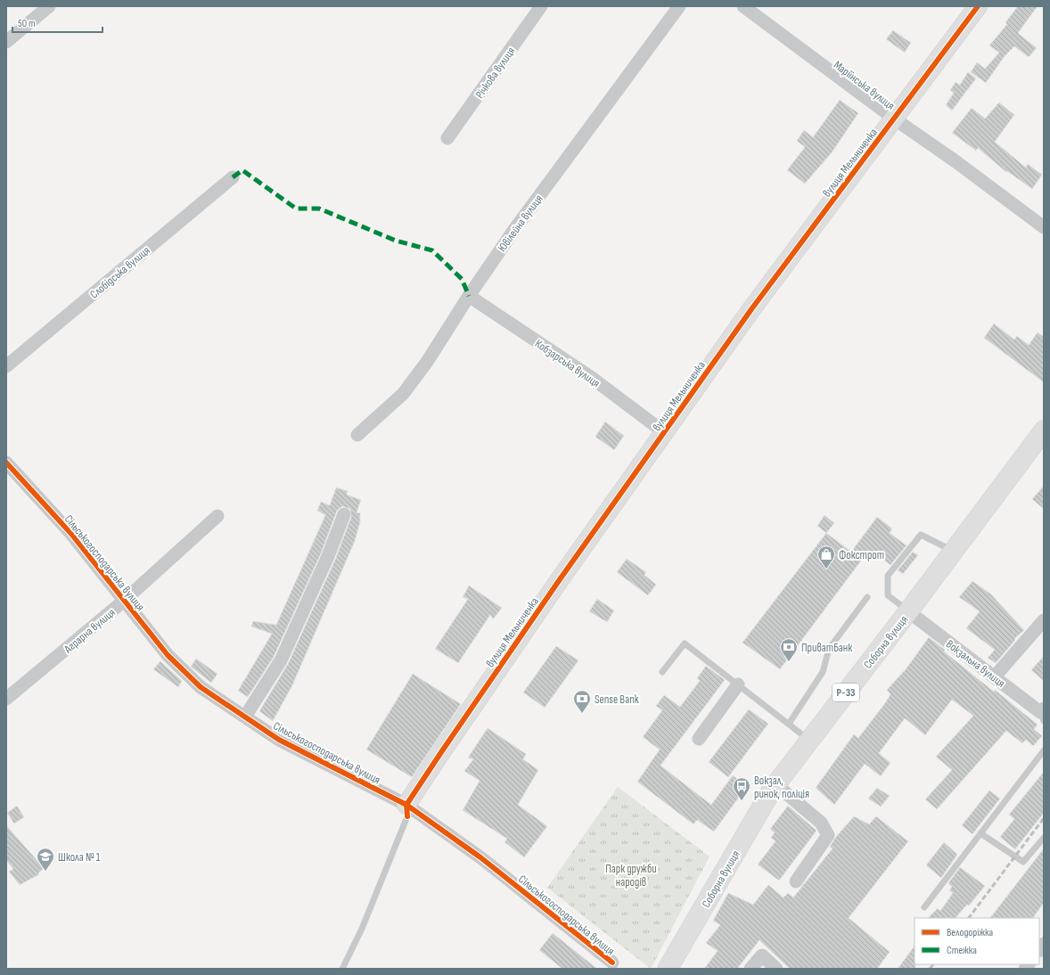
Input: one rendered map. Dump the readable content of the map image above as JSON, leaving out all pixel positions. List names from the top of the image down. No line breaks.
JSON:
{"streets":{"main road":["Соборна вулиця","Р-33"],"street":["Річкова вулиця","Маріїнська вулиця","вулиця Мельниченка","Ювілейна вулиця","Слобідська вулиця","Кобзарська вулиця","Сільськогосподарська вулиця","Аграрна вулиця","Вокзальна вулиця"]},"crossings":[["Маріїнська вулиця","вулиця Мельниченка"],["вулиця Мельниченка","Кобзарська вулиця"],["вулиця Мельниченка","Сільськогосподарська вулиця"],["Ювілейна вулиця","Кобзарська вулиця"],["Сільськогосподарська вулиця","Аграрна вулиця"],["Соборна вулиця","Вокзальна вулиця"]],"parks":["Парк дружби народів"],"places":{"shop":["Фокстрот"],"bank":["ПриватБанк","Sense Bank"],"bus stop":["Вокзал, ринок, поліція"],"school or university":["Школа № 1"]},"legend":["Велодоріжка","Стежка"],"scale_bar":"50 m"}
